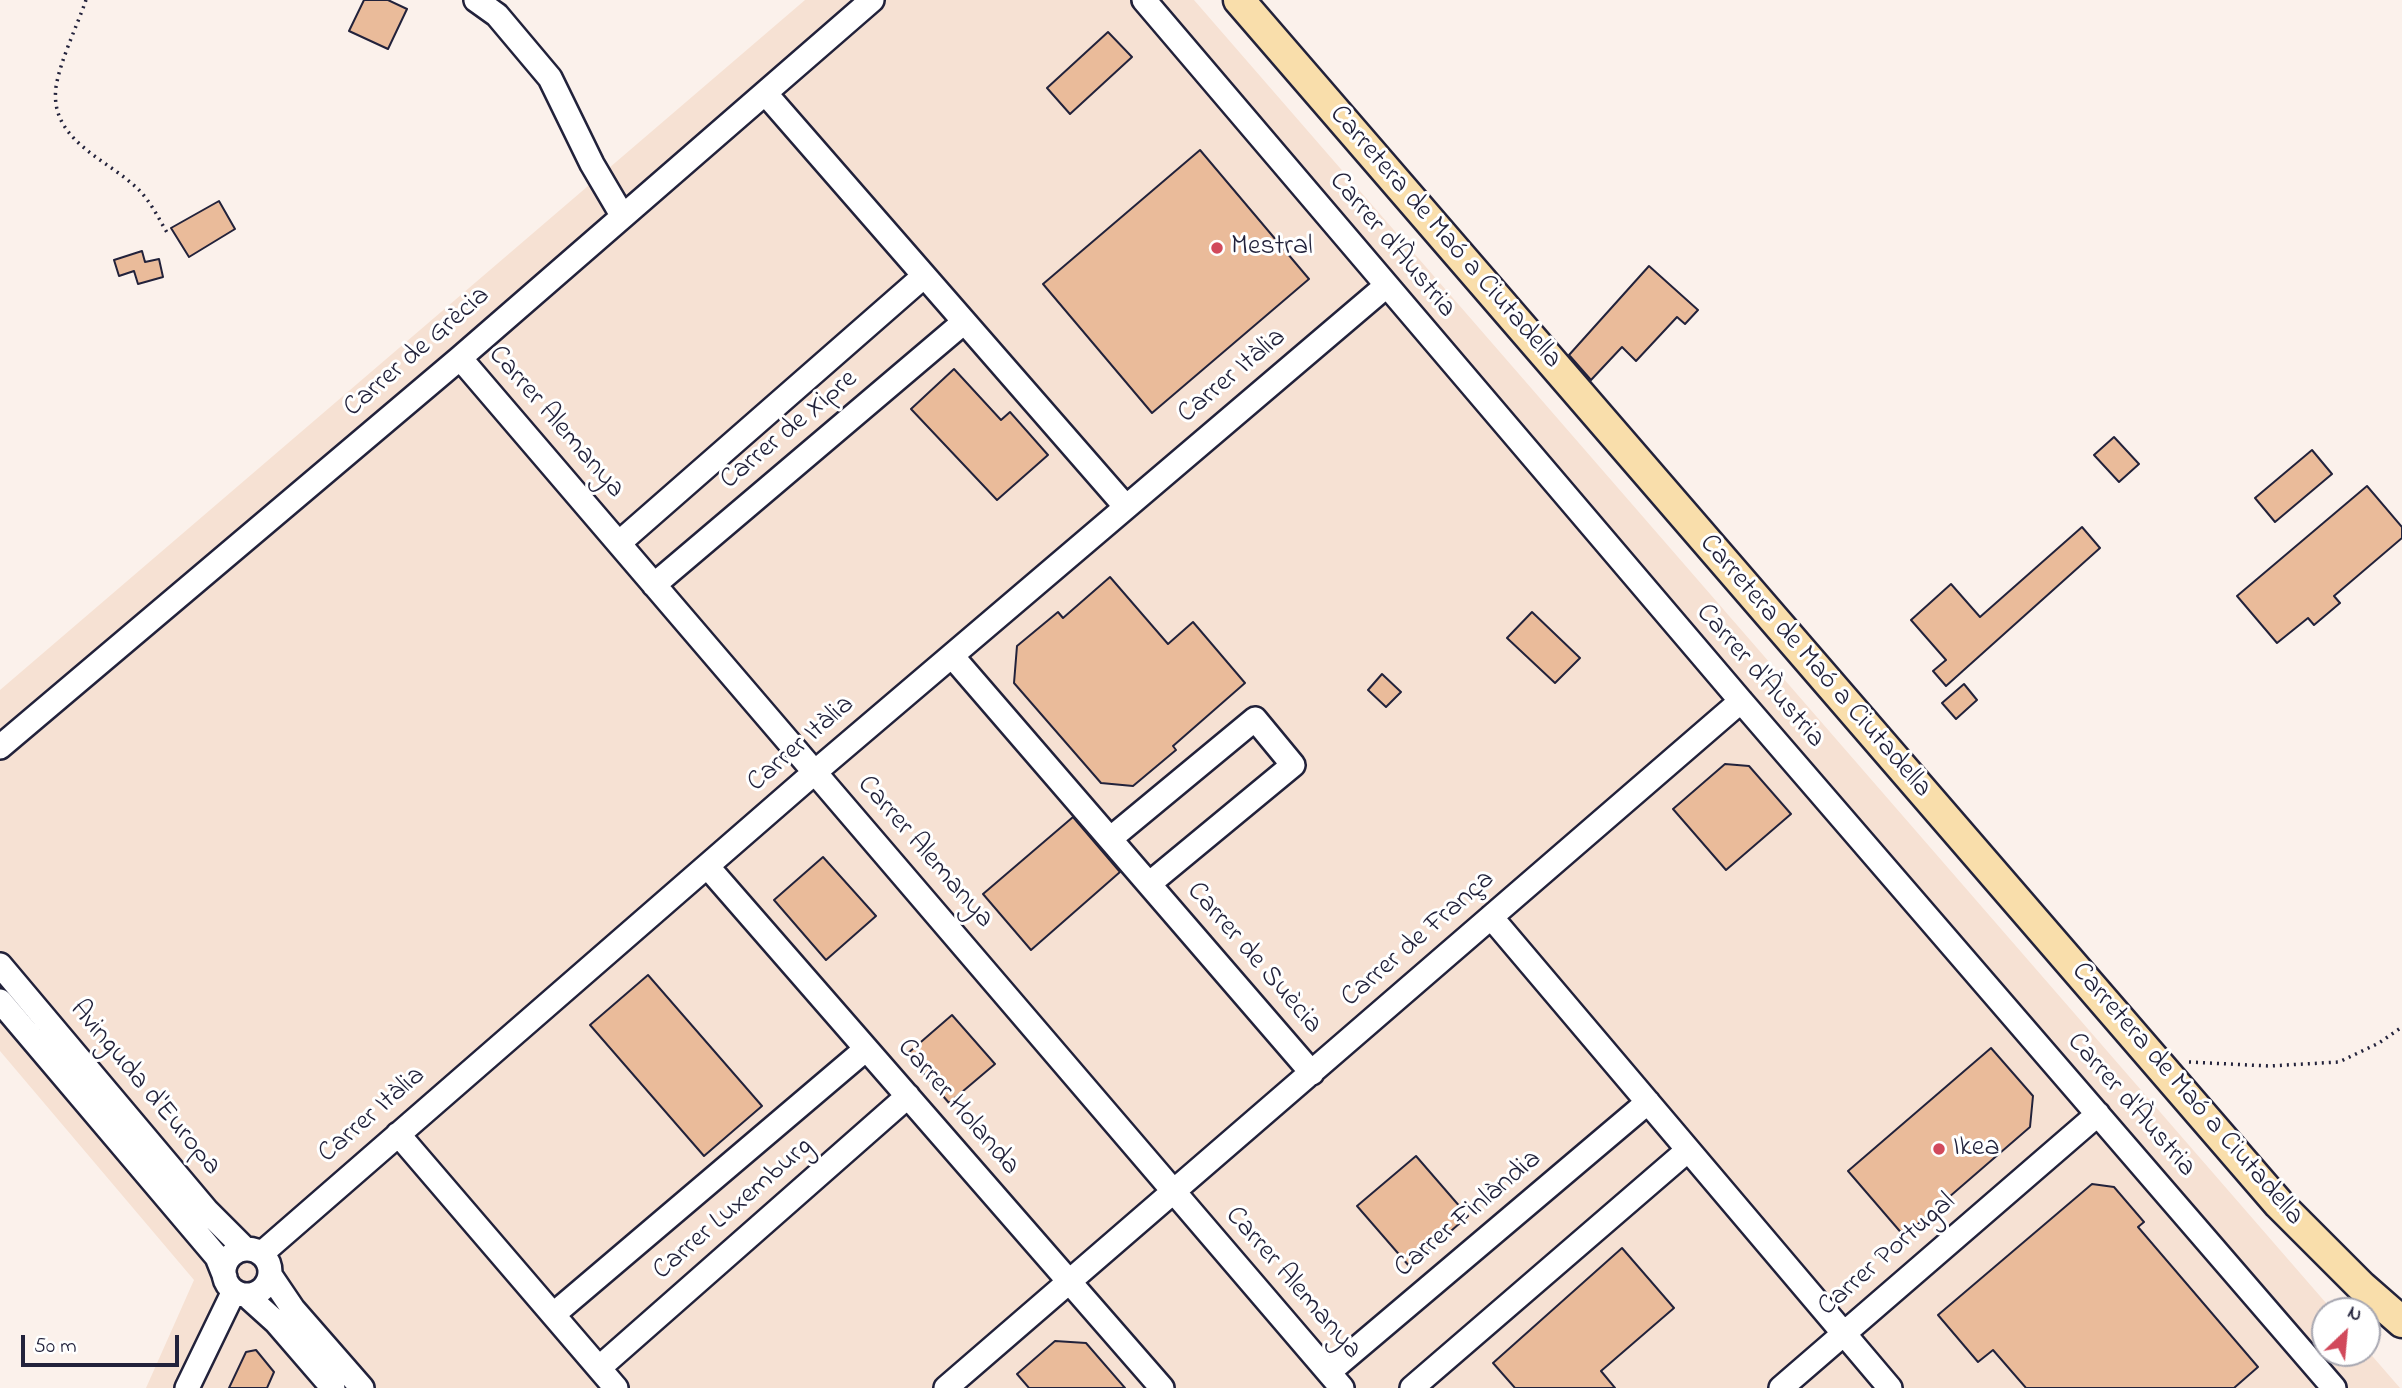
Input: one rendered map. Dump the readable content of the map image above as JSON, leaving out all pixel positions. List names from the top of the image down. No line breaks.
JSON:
{"streets":{"main road":["Carretera de Maó a Ciutadella"],"street":["Carrer d'Àustria","Carrer de Grècia","Carrer Itàlia","Carrer Alemanya","Carrer de Xipre","Carrer de França","Carrer de Suècia","Avinguda d'Europa","Carrer Holanda","Carrer Luxemburg","Carrer Finlàndia","Carrer Portugal"]},"crossings":[["Carrer d'Àustria","Carrer Itàlia"],["Carrer d'Àustria","Carrer de França"],["Carrer d'Àustria","Carrer Portugal"],["Carrer de Grècia","Carrer Alemanya"],["Carrer Itàlia","Carrer Alemanya"],["Carrer Itàlia","Carrer de Suècia"],["Carrer Itàlia","Avinguda d'Europa"],["Carrer Itàlia","Carrer Holanda"],["Carrer Alemanya","Carrer de Xipre"],["Carrer Alemanya","Carrer de França"],["Carrer Alemanya","Carrer Finlàndia"],["Carrer de França","Carrer de Suècia"],["Carrer de França","Carrer Holanda"],["Carrer Holanda","Carrer Luxemburg"]],"places":["Mestral","Ikea"],"scale_bar":"50 m","north":"top right"}
